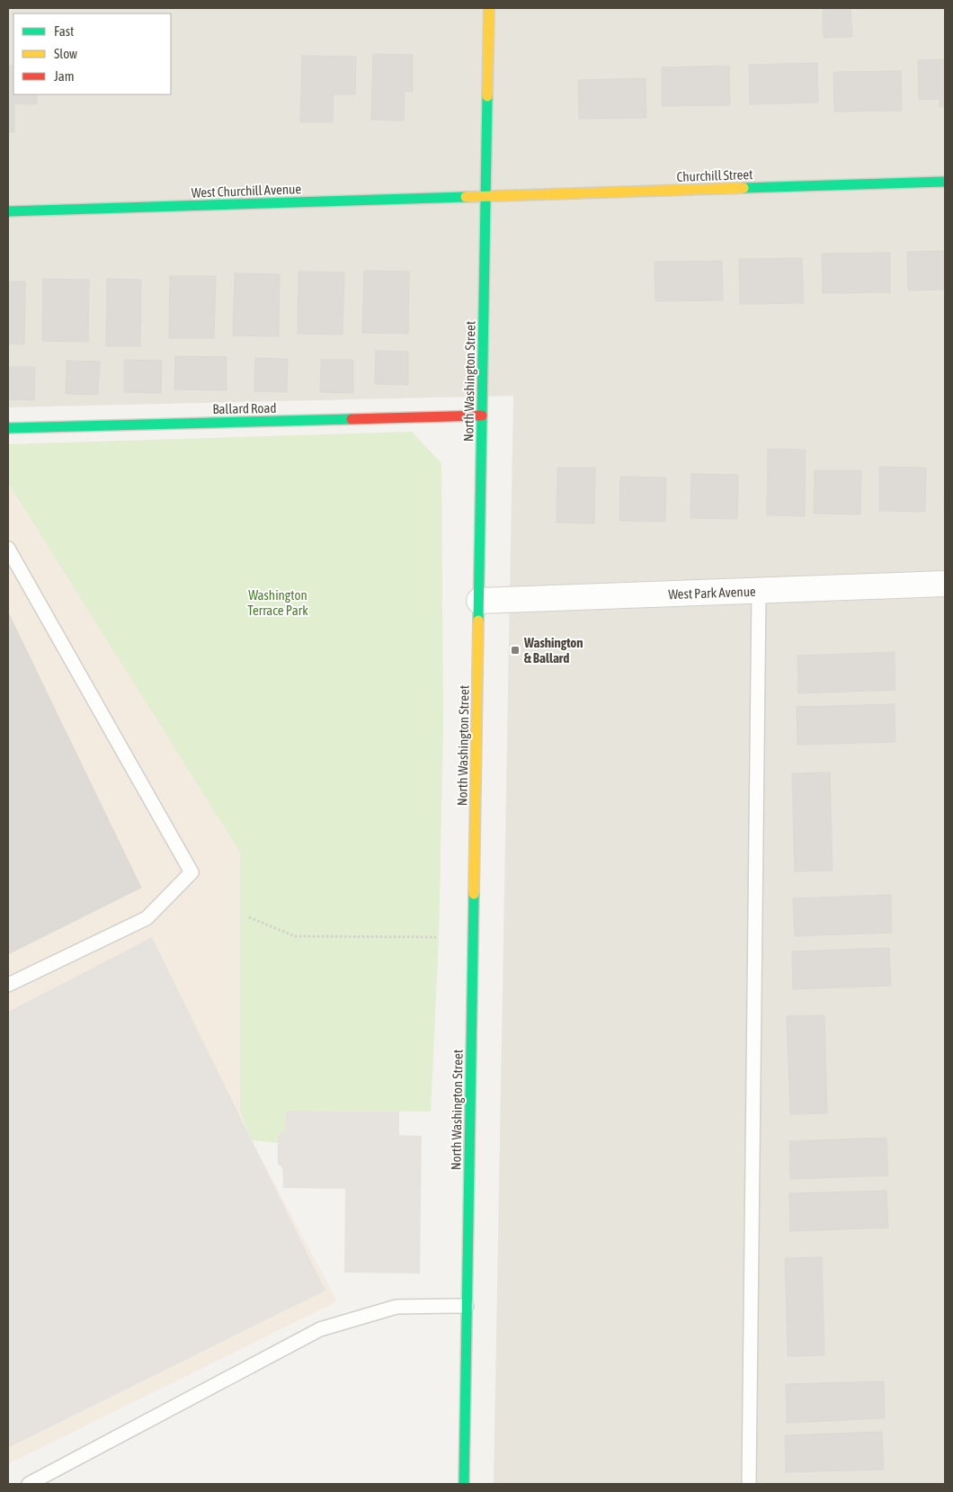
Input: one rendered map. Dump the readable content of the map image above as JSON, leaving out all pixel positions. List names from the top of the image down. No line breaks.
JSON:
{"streets":{"street":["Churchill Street","West Churchill Avenue","North Washington Street","Ballard Road","West Park Avenue"]},"crossings":[["Churchill Street","West Churchill Avenue"],["Churchill Street","North Washington Street"],["West Churchill Avenue","North Washington Street"],["North Washington Street","Ballard Road"],["North Washington Street","West Park Avenue"]],"parks":["Washington Terrace Park"],"places":{"transit":["Washington & Ballard"]},"legend":["Fast","Slow","Jam"]}
